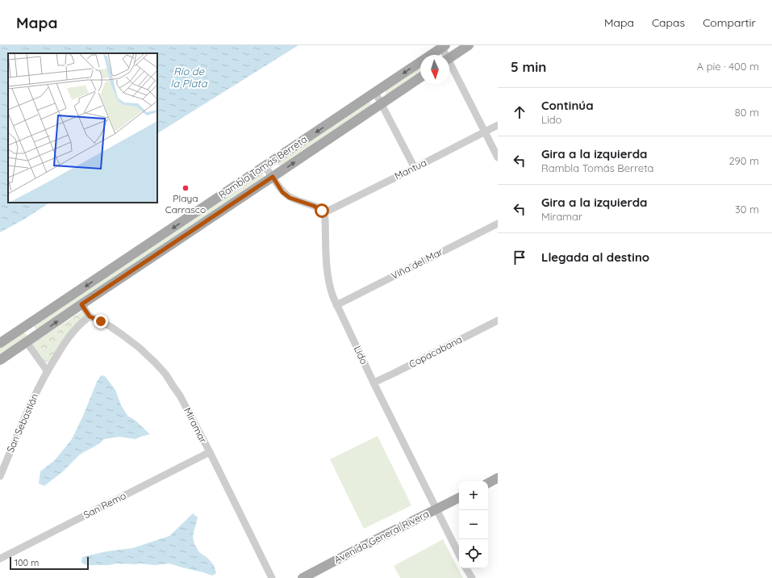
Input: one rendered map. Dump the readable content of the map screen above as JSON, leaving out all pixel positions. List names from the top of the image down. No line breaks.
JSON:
{"streets":{"main road":["Rambla Tomás Berreta","Avenida General Rivera"],"street":["Mantua","Viña del Mar","Copacabana","Lido","San Sebastián","Miramar","San Remo"]},"crossings":[["Mantua","Lido"],["Viña del Mar","Lido"],["Copacabana","Lido"],["Lido","Avenida General Rivera"],["San Sebastián","Miramar"],["Miramar","San Remo"]],"water":["Río de la Plata"],"places":["Playa Carrasco"],"scale_bar":"100 m","north":"bottom","page":{"header":"Mapa","nav":["Mapa","Capas","Compartir"],"heading":["5 min","A pie · 400 m"],"list":[["Continúa","Lido","80 m"],["Gira a la izquierda","Rambla Tomás Berreta","290 m"],["Gira a la izquierda","Miramar","30 m"],"Llegada al destino"],"map_buttons":["+","−"],"scale":"100 m"}}
